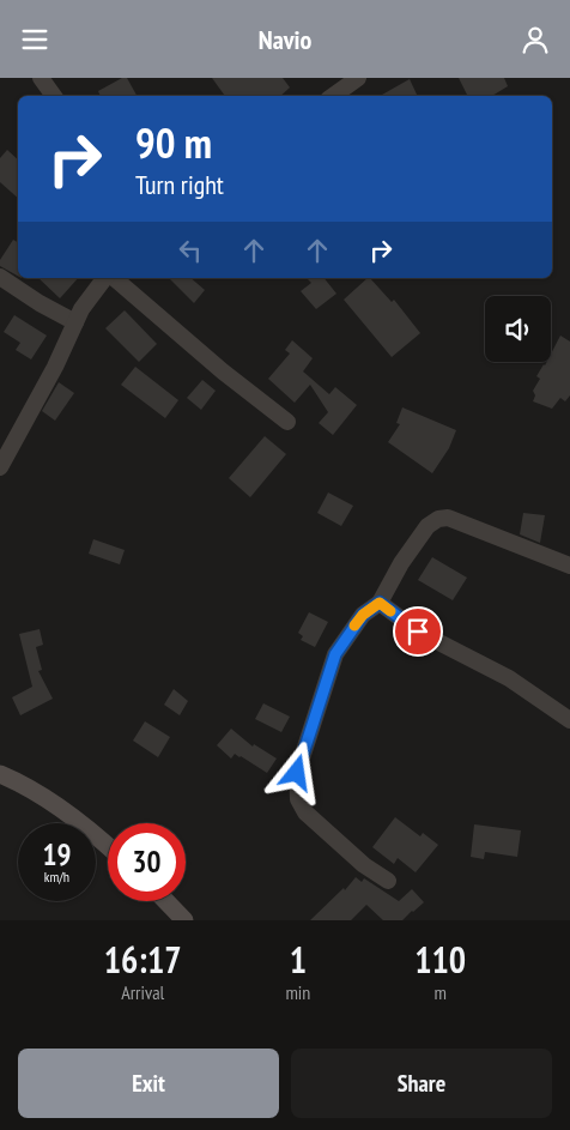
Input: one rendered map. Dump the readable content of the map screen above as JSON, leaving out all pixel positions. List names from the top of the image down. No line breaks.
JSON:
{"page":{"header":"Navio","turn":["90 m","Turn right"],"speed":"19 km/h","limit":"30","eta":["16:17","Arrival","1","min","110","m"],"buttons":["Exit","Share"]}}
